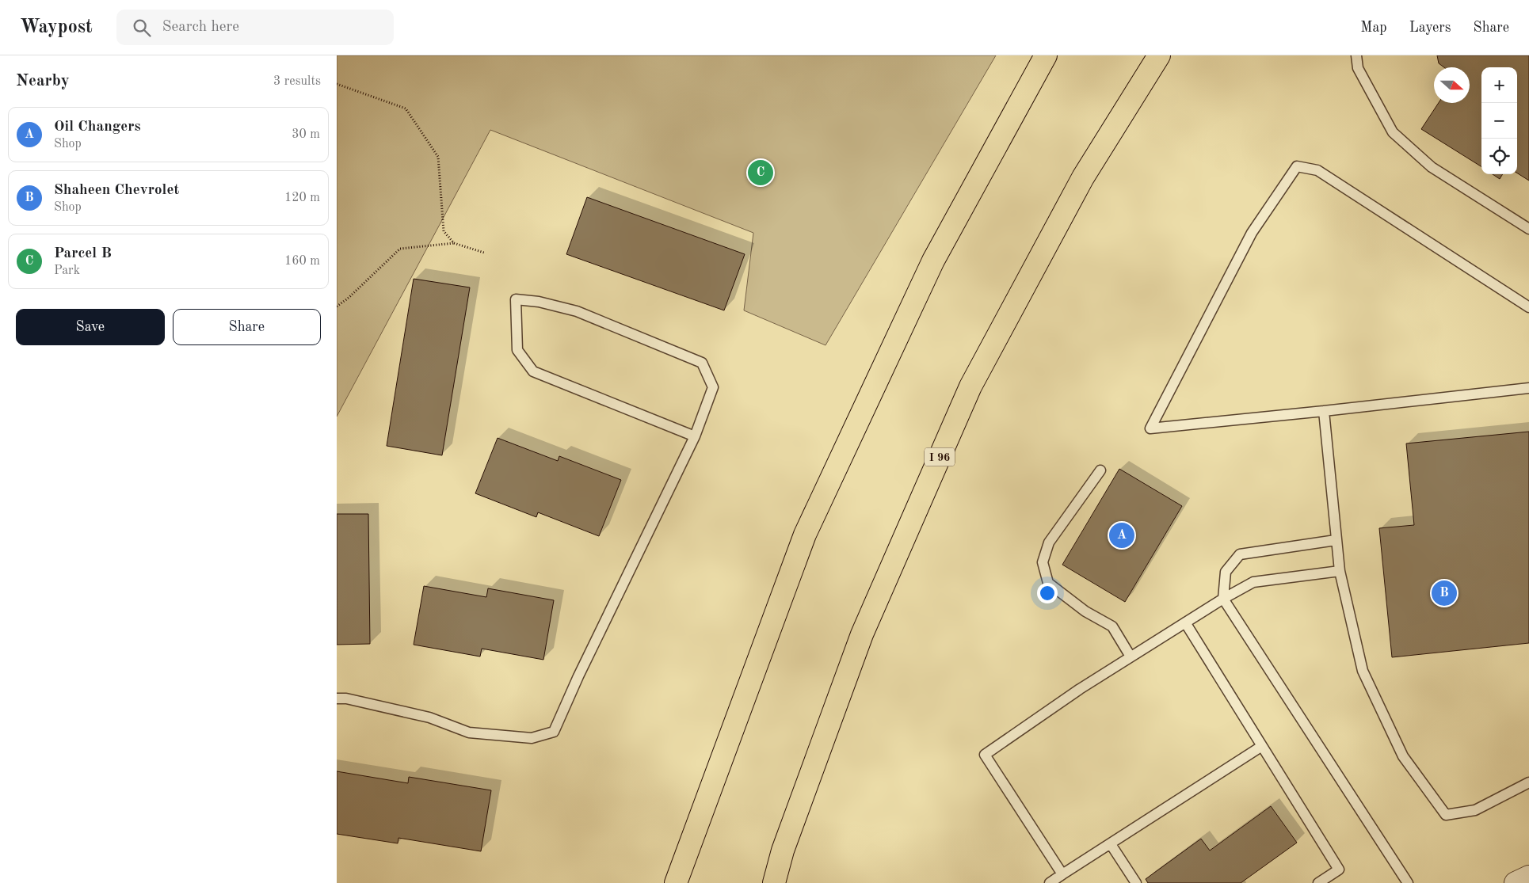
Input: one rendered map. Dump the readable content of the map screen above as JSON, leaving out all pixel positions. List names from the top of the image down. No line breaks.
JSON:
{"streets":{"highway":["I 96"]},"north":"right","page":{"header":"Waypost","search":"Search here","nav":["Map","Layers","Share"],"heading":["Nearby","3 results"],"map_buttons":["+","−"],"list":[{"mark":"A","name":"Oil Changers","note":"Shop","value":"30 m"},{"mark":"B","name":"Shaheen Chevrolet","note":"Shop","value":"120 m"},{"mark":"C","name":"Parcel B","note":"Park","value":"160 m"}],"pins":["C","A","B"],"buttons":["Save","Share"]}}
